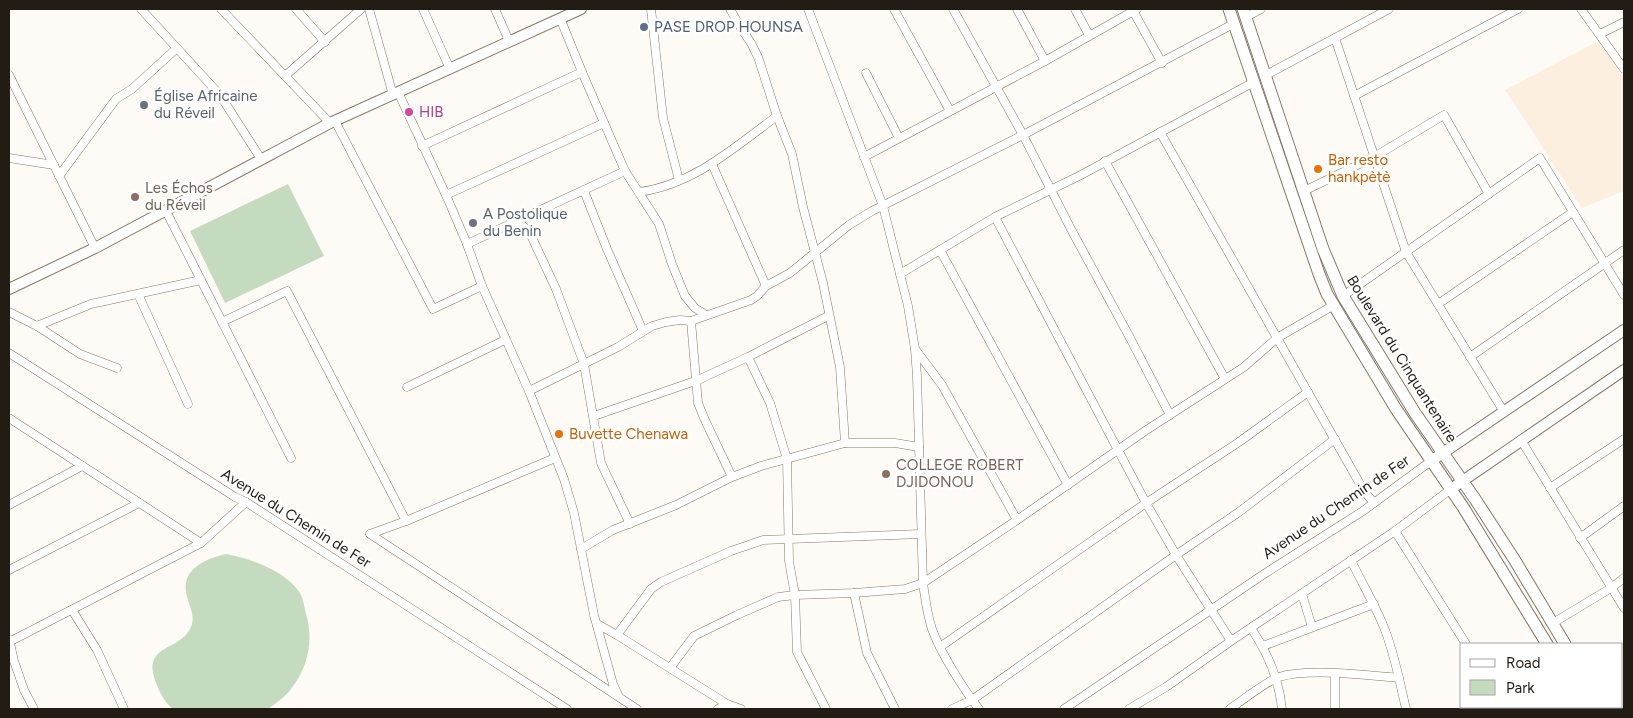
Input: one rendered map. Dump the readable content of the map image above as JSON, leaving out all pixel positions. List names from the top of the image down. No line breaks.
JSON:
{"streets":{"main road":["Boulevard du Cinquantenaire"],"street":["Avenue du Chemin de Fer"]},"crossings":[["Boulevard du Cinquantenaire","Avenue du Chemin de Fer"]],"places":["PASE DROP HOUNSA","Église Africaine du Réveil","HIB","Bar resto hankpètè","Les Échos du Réveil","A Postolique du Benin","Buvette Chenawa","COLLEGE ROBERT DJIDONOU"],"legend":["Road","Park"]}
